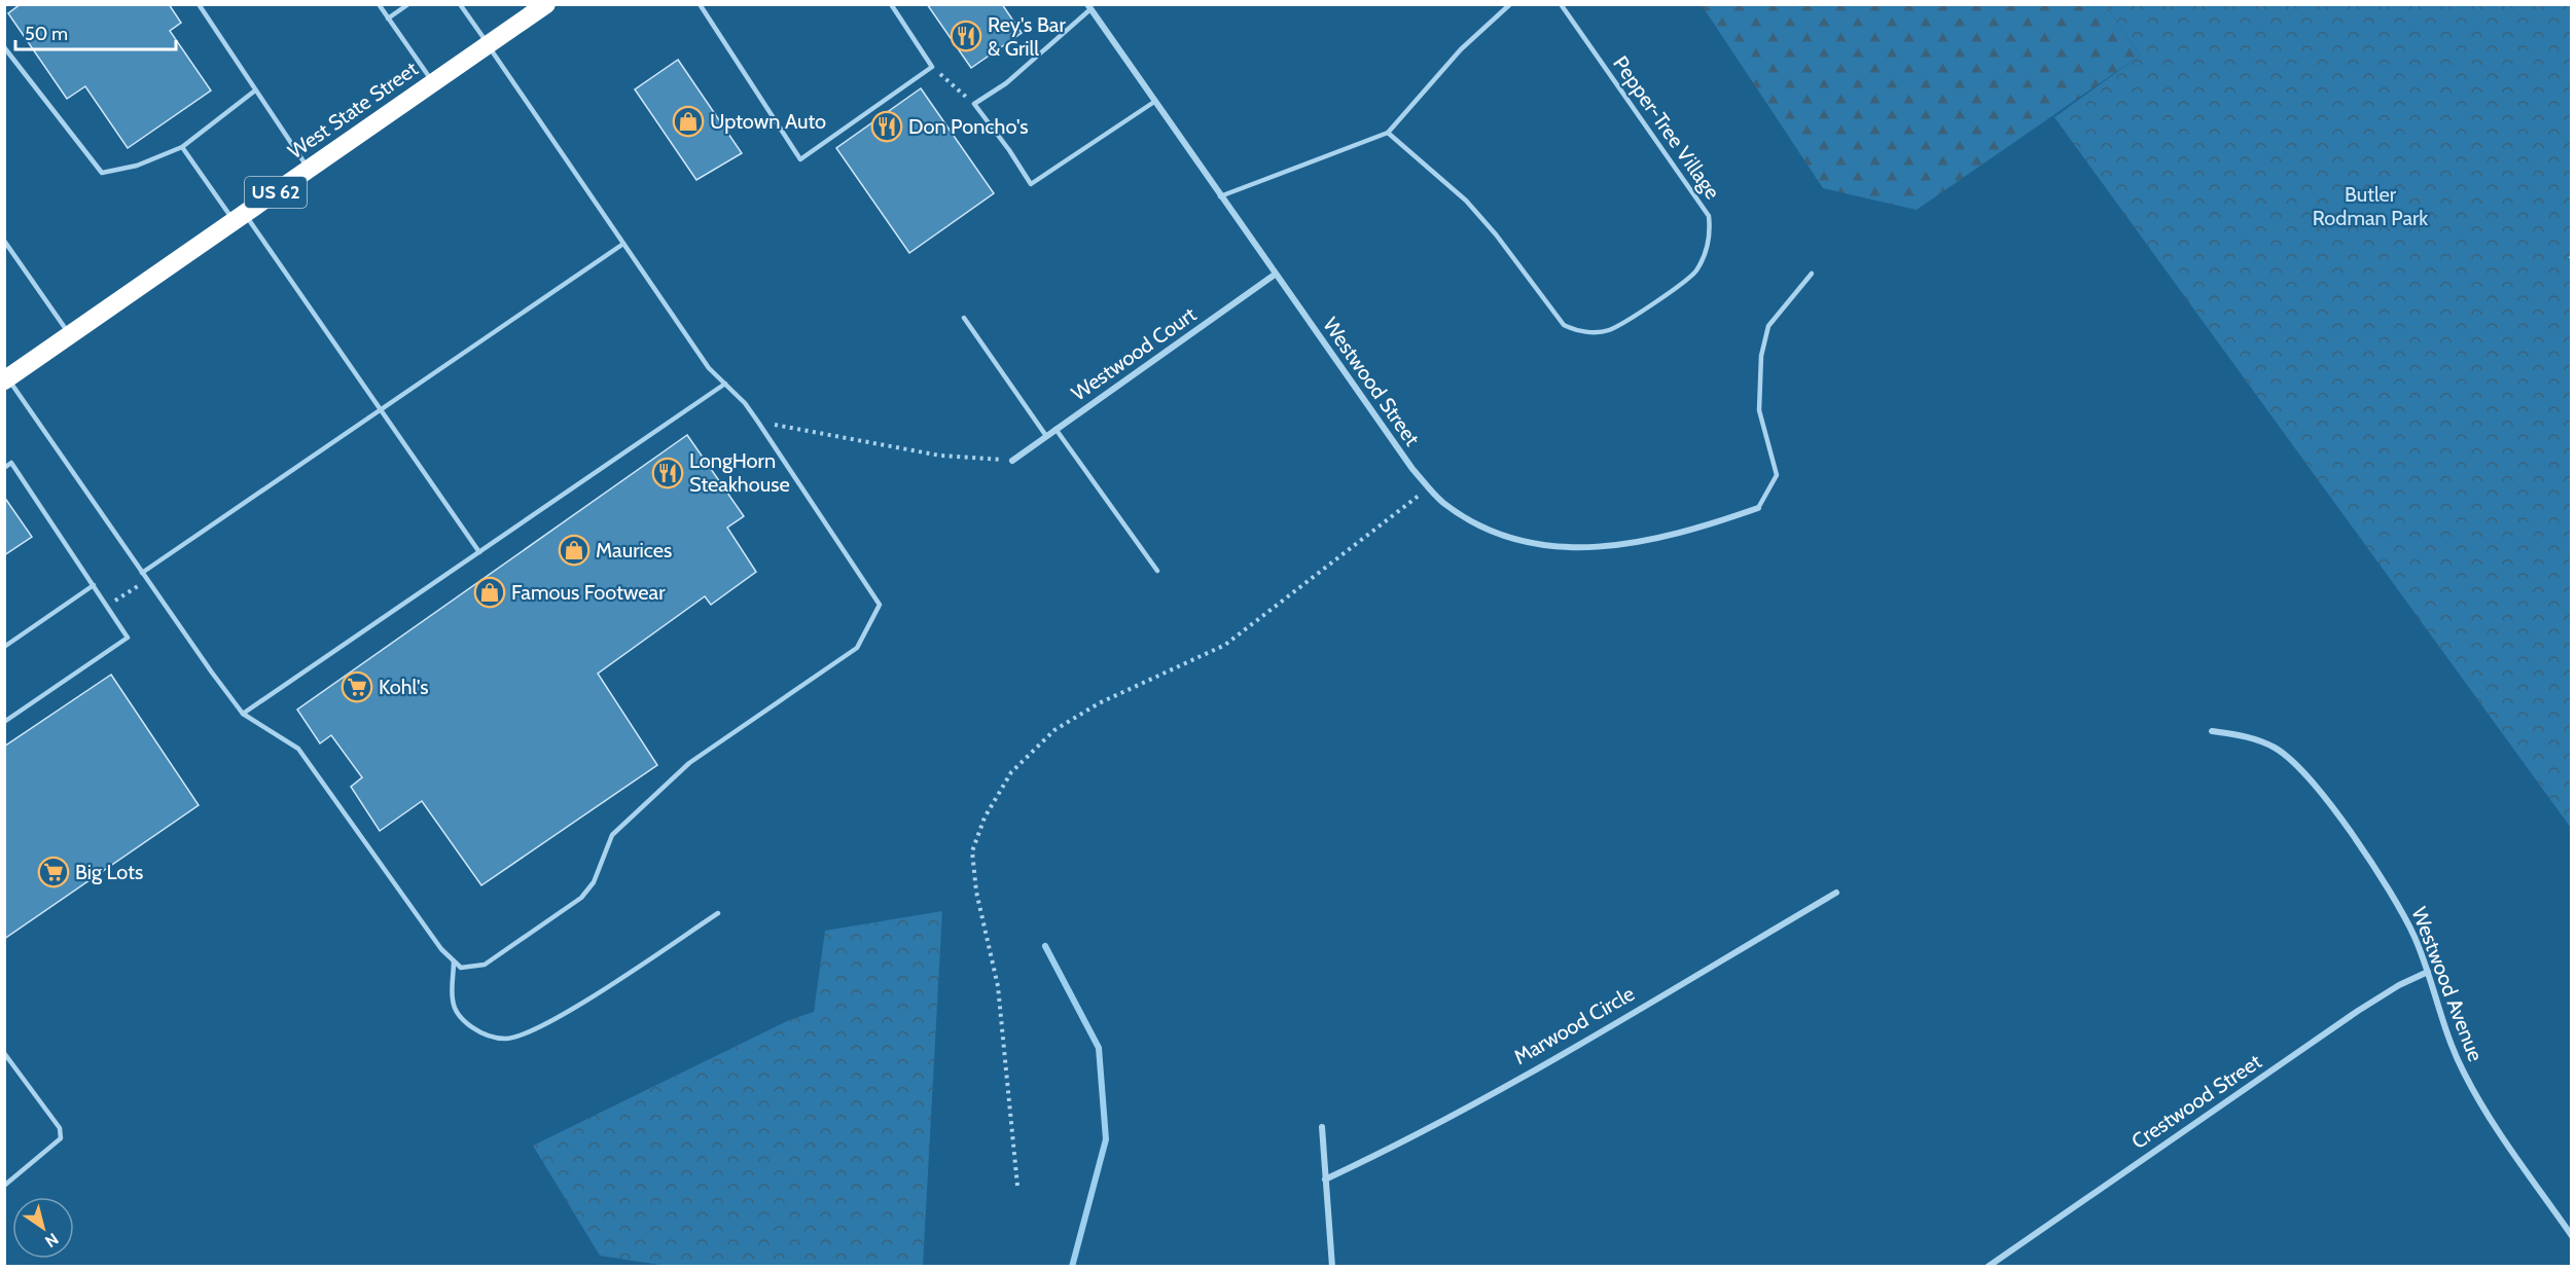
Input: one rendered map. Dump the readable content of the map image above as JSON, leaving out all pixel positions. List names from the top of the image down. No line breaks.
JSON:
{"streets":{"highway":["West State Street","US 62"],"street":["Westwood Court","Westwood Street","Westwood Avenue","Marwood Circle","Crestwood Street"],"lane":["Pepper-Tree Village"]},"crossings":[["Westwood Court","Westwood Street"],["Westwood Avenue","Crestwood Street"]],"parks":["Butler Rodman Park"],"places":{"restaurant":["Rey's Bar & Grill","Don Poncho's","LongHorn Steakhouse"],"shop":["Uptown Auto","Maurices","Famous Footwear"],"supermarket":["Kohl's","Big Lots"]},"scale_bar":"50 m","north":"bottom right"}
